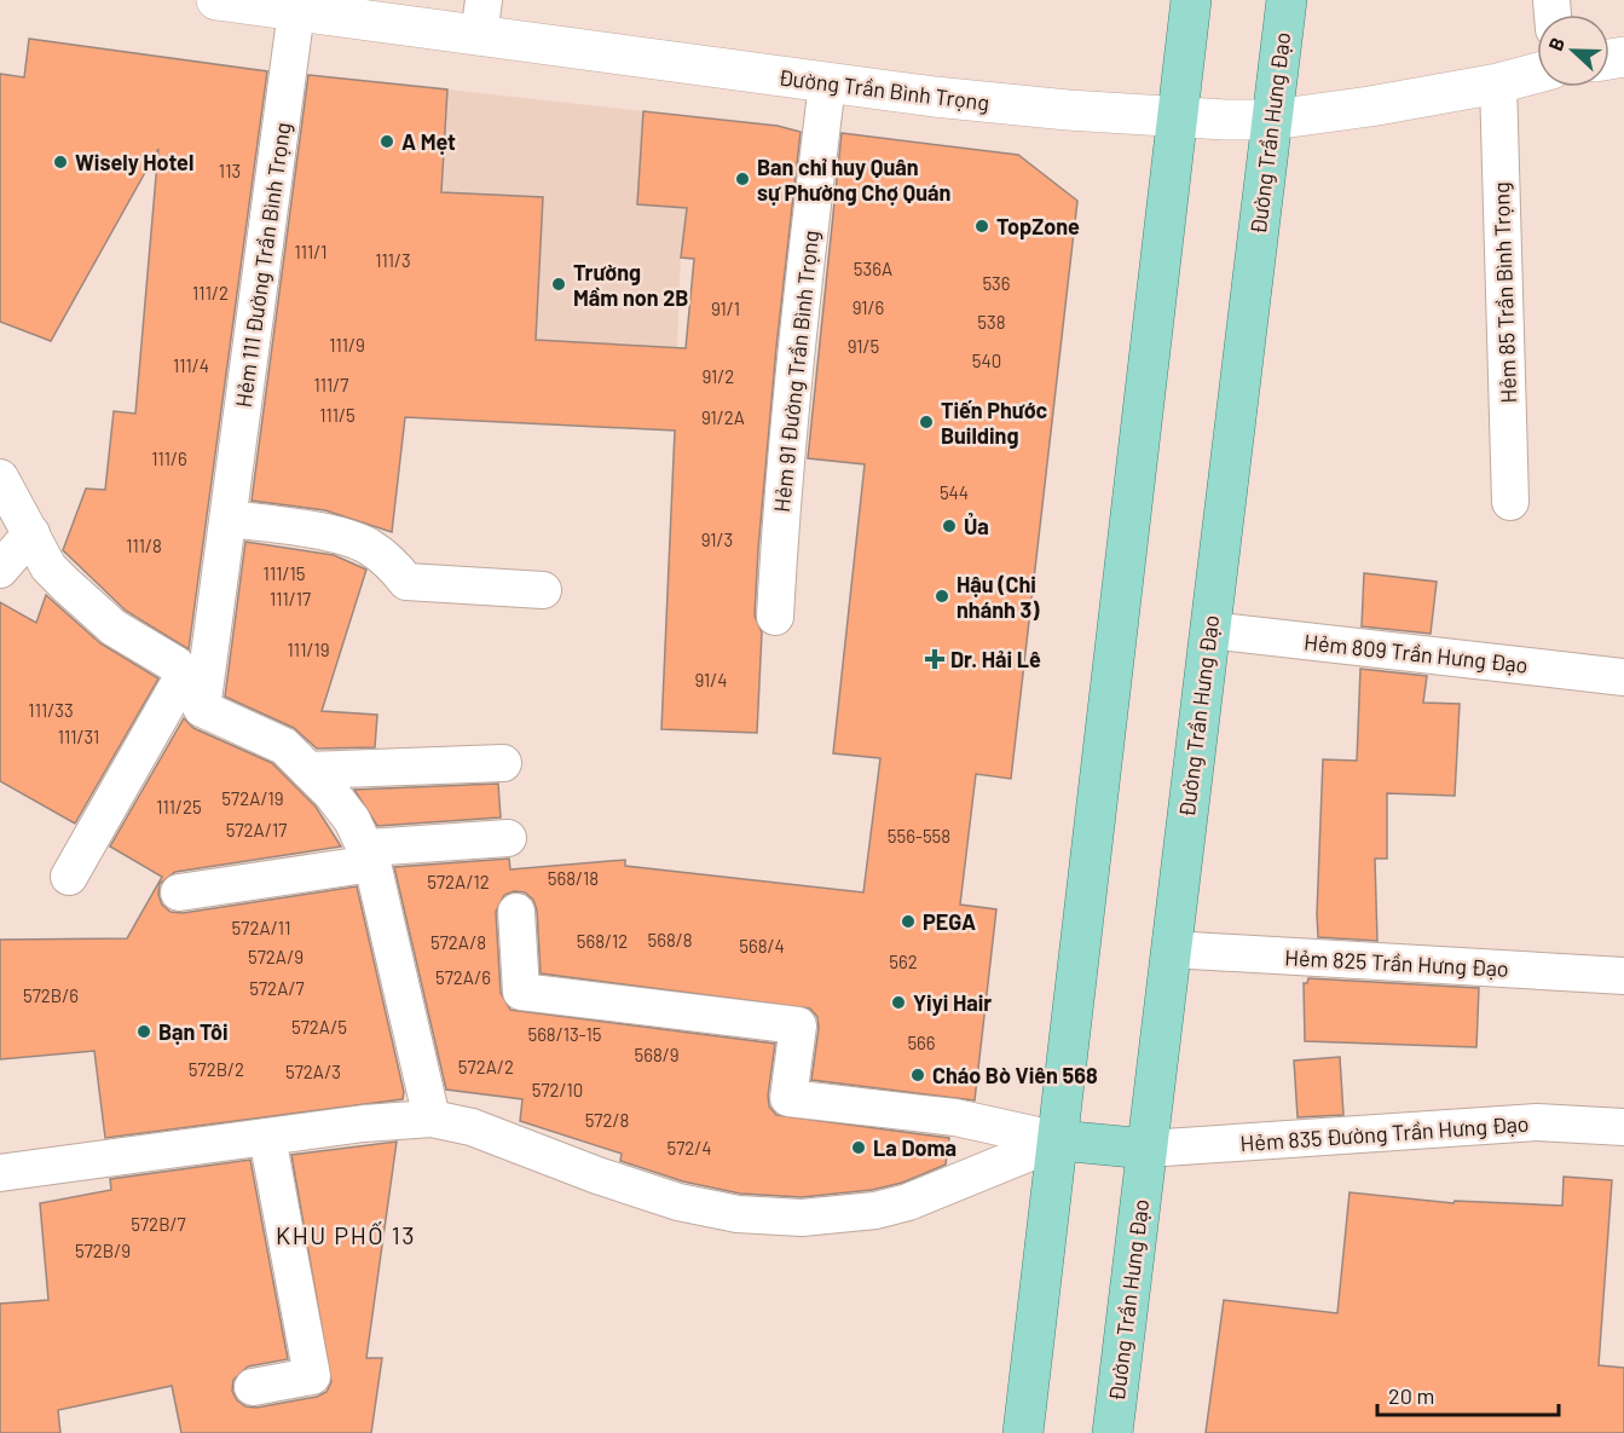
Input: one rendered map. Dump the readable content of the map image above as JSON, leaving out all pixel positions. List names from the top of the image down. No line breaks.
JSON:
{"streets":{"main road":["Đường Trần Hưng Đạo"],"street":["Đường Trần Bình Trọng"],"lane":["Hẻm 111 Đường Trần Bình Trọng","Hẻm 85 Trần Bình Trọng","Hẻm 91 Đường Trần Bình Trọng","Hẻm 809 Trần Hưng Đạo","Hẻm 825 Trần Hưng Đạo","Hẻm 835 Đường Trần Hưng Đạo"]},"crossings":[["Đường Trần Bình Trọng","Đường Trần Hưng Đạo"],["Đường Trần Bình Trọng","Hẻm 111 Đường Trần Bình Trọng"],["Đường Trần Bình Trọng","Hẻm 85 Trần Bình Trọng"],["Đường Trần Bình Trọng","Hẻm 91 Đường Trần Bình Trọng"],["Đường Trần Hưng Đạo","Hẻm 809 Trần Hưng Đạo"],["Đường Trần Hưng Đạo","Hẻm 825 Trần Hưng Đạo"],["Đường Trần Hưng Đạo","Hẻm 835 Đường Trần Hưng Đạo"]],"districts":["KHU PHỐ 13"],"places":{"other":["A Mẹt","Wisely Hotel","Ban chỉ huy Quân sự Phường Chợ Quán","TopZone","Trường Mầm non 2B","Tiến Phước Building","Ủa","Hậu (Chi nhánh 3)","PEGA","Yiyi Hair","Bạn Tôi","Cháo Bò Viên 568","La Doma"],"health":["Dr. Hải Lê"]},"house_numbers":["113","111/1","111/3","536A","536","111/2","91/6","91/1","538","111/9","91/5","540","111/4","91/2","111/7","111/5","91/2A","111/6","544","91/3","111/8","111/15","111/17","111/19","91/4","111/33","111/31","572A/19","111/25","572A/17","556-558","568/18","572A/12","572A/11","568/8","568/12","572A/8","568/4","572A/9","562","572A/6","572A/7","572B/6","572A/5","568/13-15","566","568/9","572A/2","572B/2","572A/3","572/10","572/8","572/4","572B/7","572B/9"],"scale_bar":"20 m","north":"left"}
